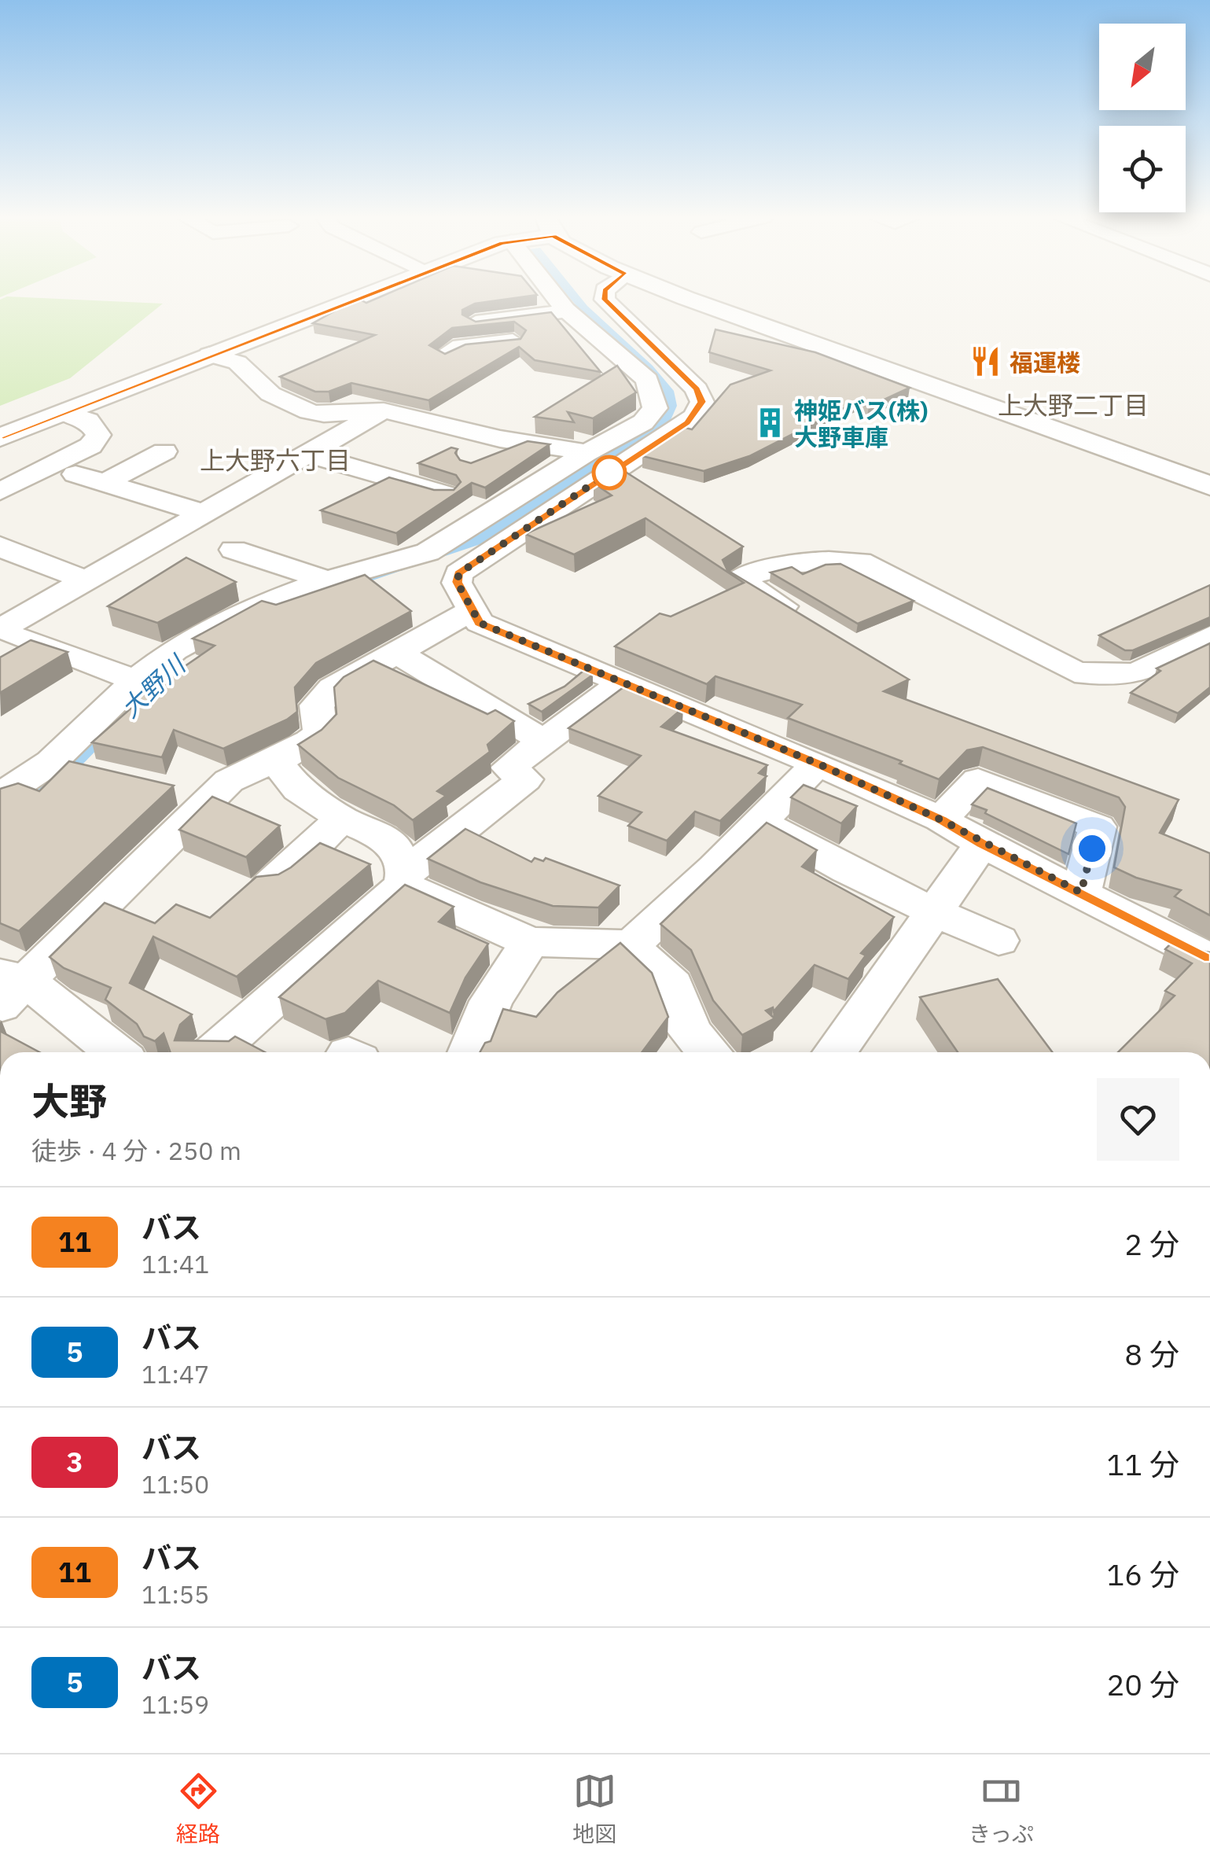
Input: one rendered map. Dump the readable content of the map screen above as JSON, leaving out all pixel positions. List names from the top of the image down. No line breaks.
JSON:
{"districts":["上大野二丁目","上大野六丁目"],"water":["大野川"],"places":{"restaurant":["福運楼"],"building":["神姫バス(株) 大野車庫"]},"lines":["bus line 11"],"north":"bottom left","page":{"heading":["大野","徒歩 · 4 分 · 250 m"],"list":[{"mark":"11","name":"バス","note":"11:41","value":"2 分"},{"mark":"5","name":"バス","note":"11:47","value":"8 分"},{"mark":"3","name":"バス","note":"11:50","value":"11 分"},{"mark":"11","name":"バス","note":"11:55","value":"16 分"},{"mark":"5","name":"バス","note":"11:59","value":"20 分"}],"tabs":["経路","地図","きっぷ"]}}
